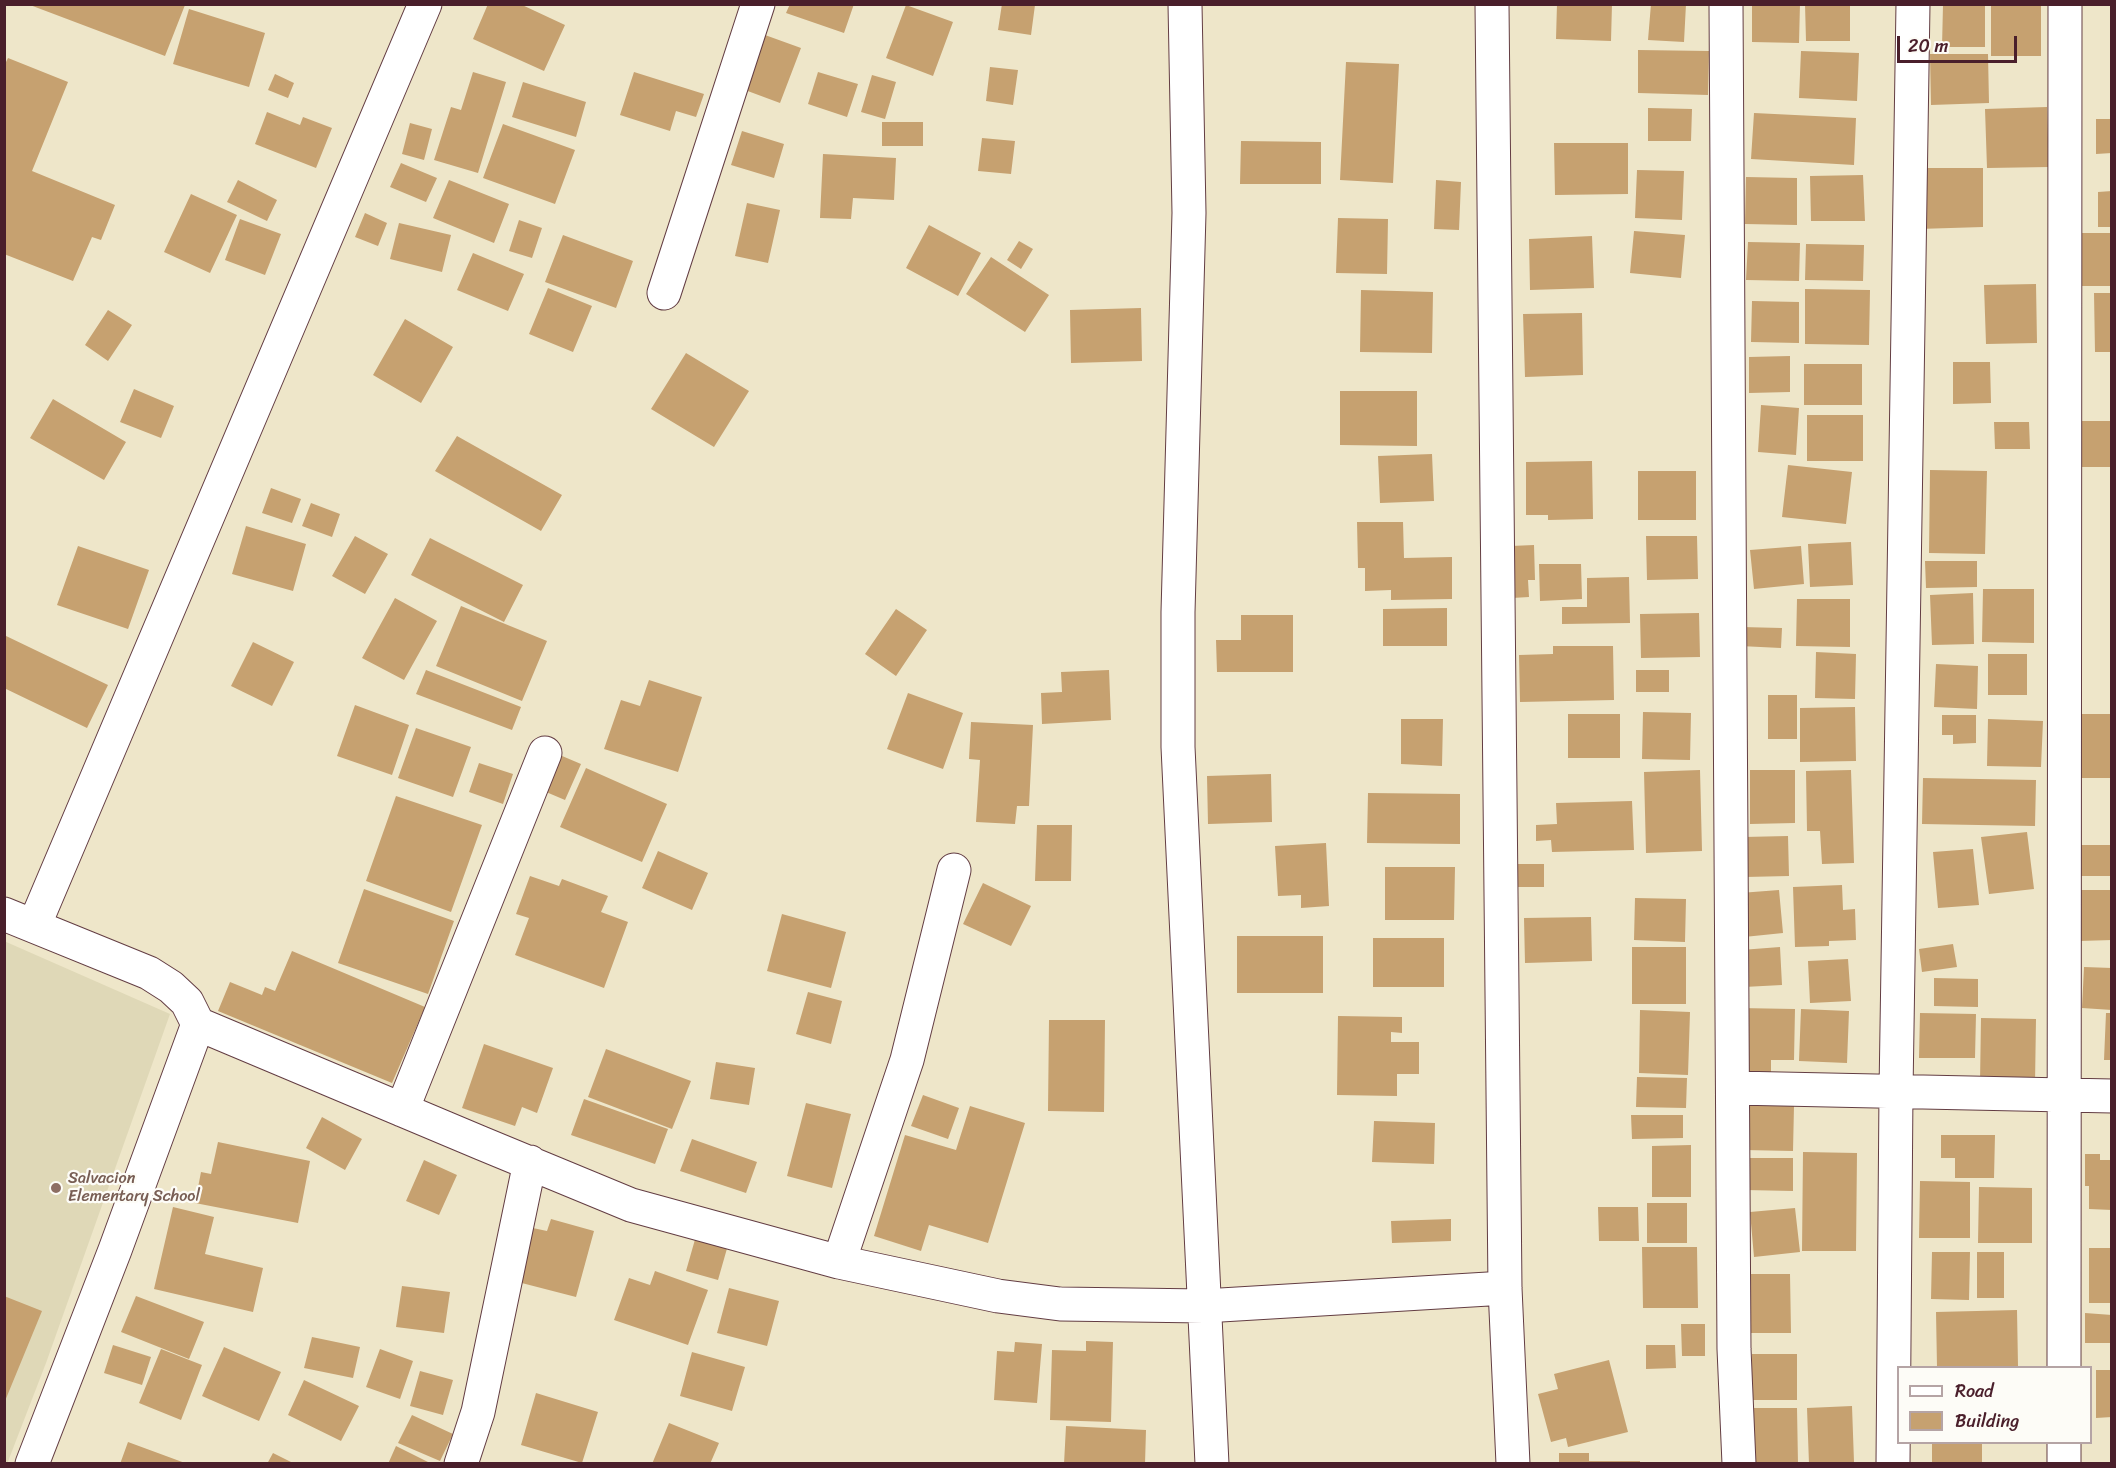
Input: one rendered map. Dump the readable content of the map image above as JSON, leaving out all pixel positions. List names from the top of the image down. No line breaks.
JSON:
{"places":["Salvacion Elementary School"],"legend":["Road","Building"],"scale_bar":"20 m"}
